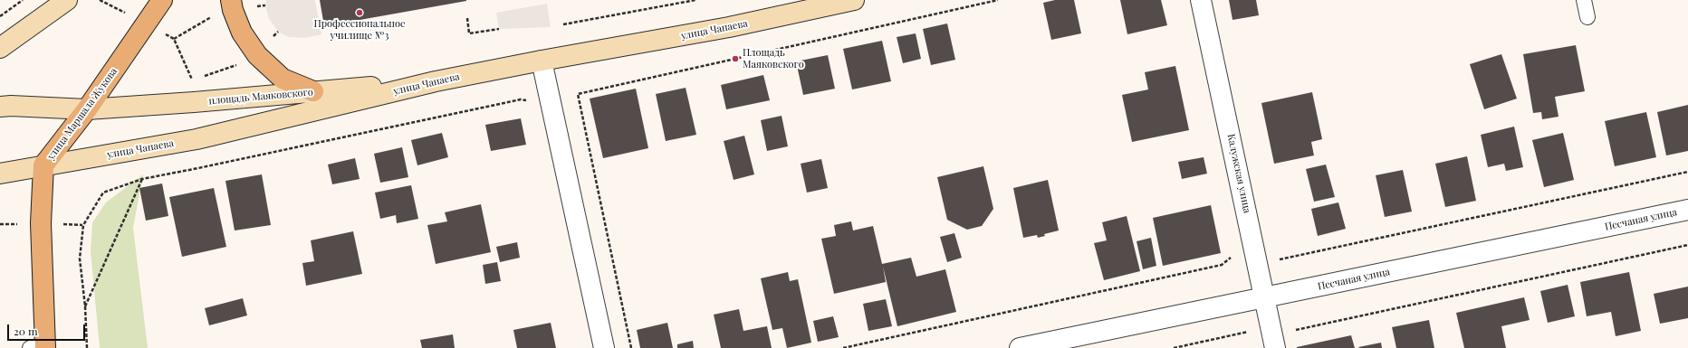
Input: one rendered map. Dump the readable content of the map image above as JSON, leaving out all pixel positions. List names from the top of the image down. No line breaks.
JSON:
{"streets":{"main road":["улица Чапаева","площадь Маяковского","улица Маршала Жукова"],"street":["Калужская улица","Песчаная улица"]},"crossings":[["улица Чапаева","площадь Маяковского"],["улица Чапаева","улица Маршала Жукова"],["площадь Маяковского","улица Маршала Жукова"],["Калужская улица","Песчаная улица"]],"places":["Профессиональное училище №3","Площадь Маяковского"],"scale_bar":"20 m"}
